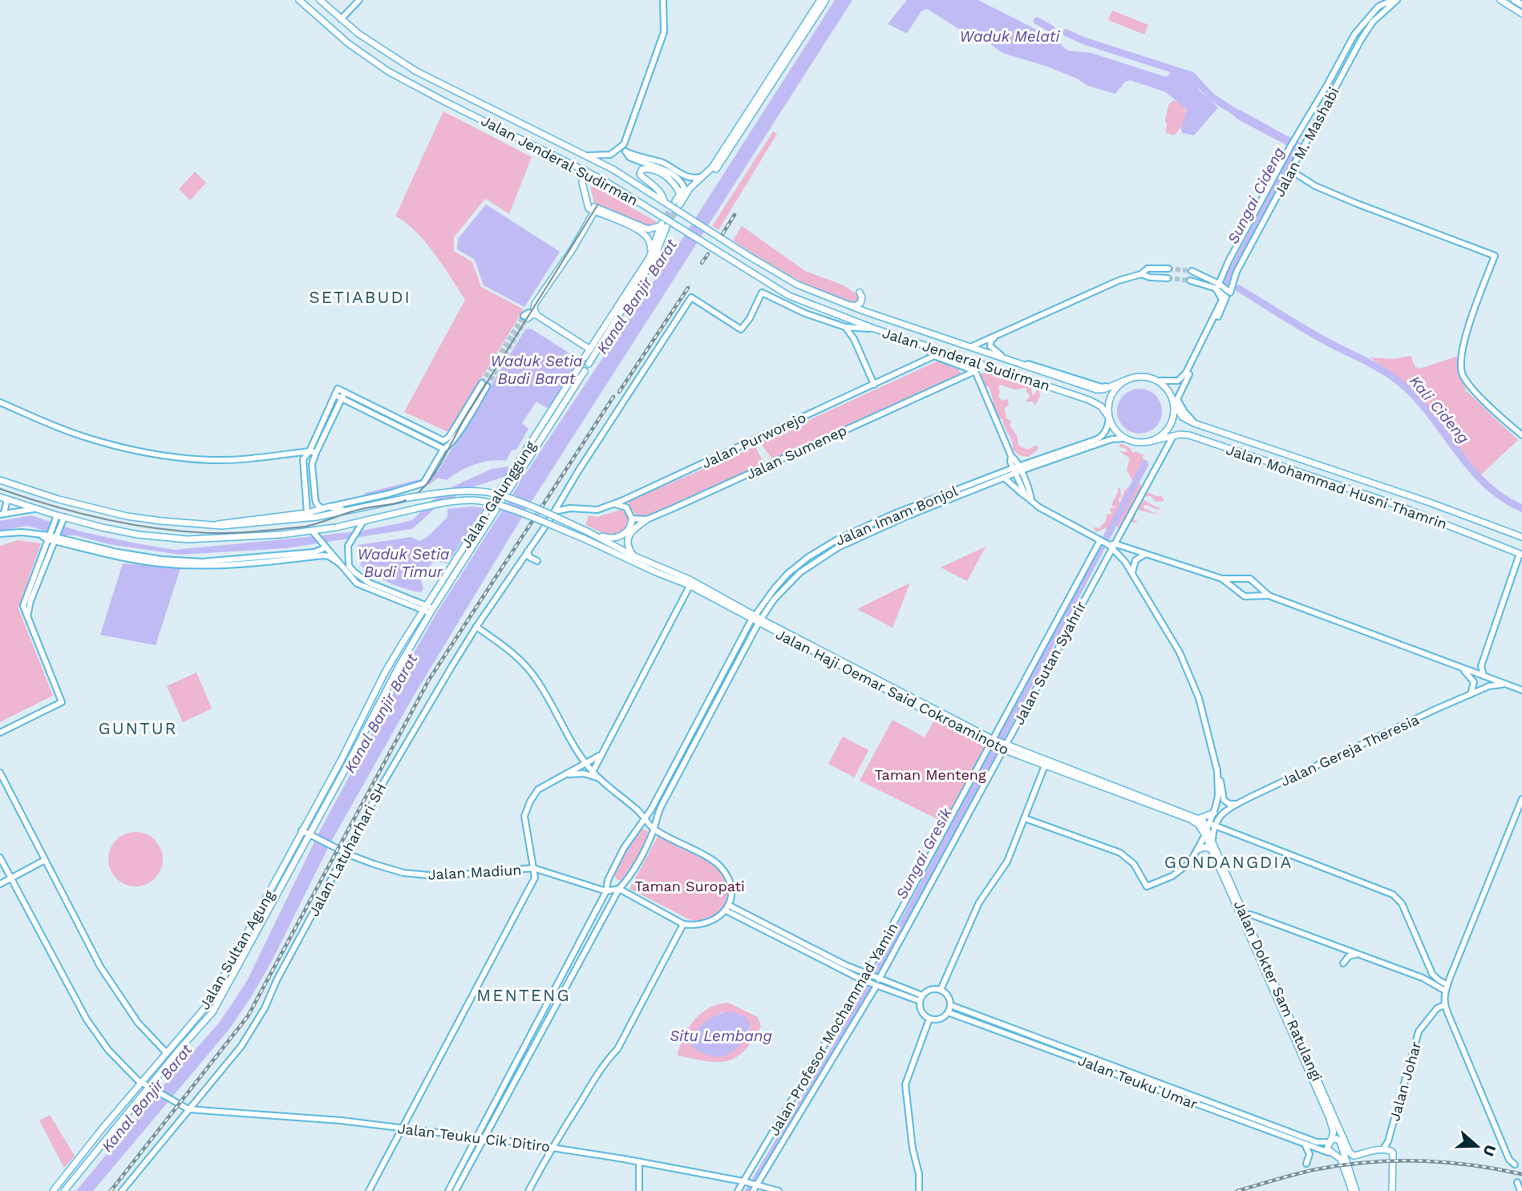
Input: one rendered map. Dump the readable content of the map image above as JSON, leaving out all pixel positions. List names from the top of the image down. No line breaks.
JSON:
{"streets":{"main road":["Jalan Jenderal Sudirman","Jalan Mohammad Husni Thamrin","Jalan Galunggung","Jalan Haji Oemar Said Cokroaminoto","Jalan Sultan Agung","Jalan Dokter Sam Ratulangi"],"street":["Jalan M. Mashabi","Jalan Purworejo","Jalan Sumenep","Jalan Imam Bonjol","Jalan Sutan Syahrir","Jalan Gereja Theresia","Jalan Latuharhari SH","Jalan Madiun","Jalan Profesor Mochammad Yamin","Jalan Johar","Jalan Teuku Umar","Jalan Teuku Cik Ditiro"]},"crossings":[["Jalan Jenderal Sudirman","Jalan Mohammad Husni Thamrin"],["Jalan Jenderal Sudirman","Jalan Imam Bonjol"],["Jalan Mohammad Husni Thamrin","Jalan Imam Bonjol"],["Jalan Mohammad Husni Thamrin","Jalan Sutan Syahrir"],["Jalan Galunggung","Jalan Madiun"],["Jalan Galunggung","Jalan Sultan Agung"],["Jalan Imam Bonjol","Jalan Haji Oemar Said Cokroaminoto"],["Jalan Imam Bonjol","Jalan Madiun"],["Jalan Imam Bonjol","Jalan Teuku Cik Ditiro"],["Jalan Sutan Syahrir","Jalan Haji Oemar Said Cokroaminoto"],["Jalan Haji Oemar Said Cokroaminoto","Jalan Dokter Sam Ratulangi"],["Jalan Haji Oemar Said Cokroaminoto","Jalan Profesor Mochammad Yamin"],["Jalan Latuharhari SH","Jalan Madiun"],["Jalan Latuharhari SH","Jalan Teuku Cik Ditiro"],["Jalan Madiun","Jalan Sultan Agung"],["Jalan Dokter Sam Ratulangi","Jalan Johar"],["Jalan Dokter Sam Ratulangi","Jalan Teuku Umar"],["Jalan Profesor Mochammad Yamin","Jalan Teuku Cik Ditiro"]],"districts":["SETIABUDI","GUNTUR","GONDANGDIA","MENTENG"],"water":["Waduk Melati","Sungai Cideng","Kanal Banjir Barat","Waduk Setia Budi Barat","Kali Cideng","Waduk Setia Budi Timur","Sungai Gresik","Situ Lembang"],"parks":["Taman Menteng","Taman Suropati"],"north":"right"}
